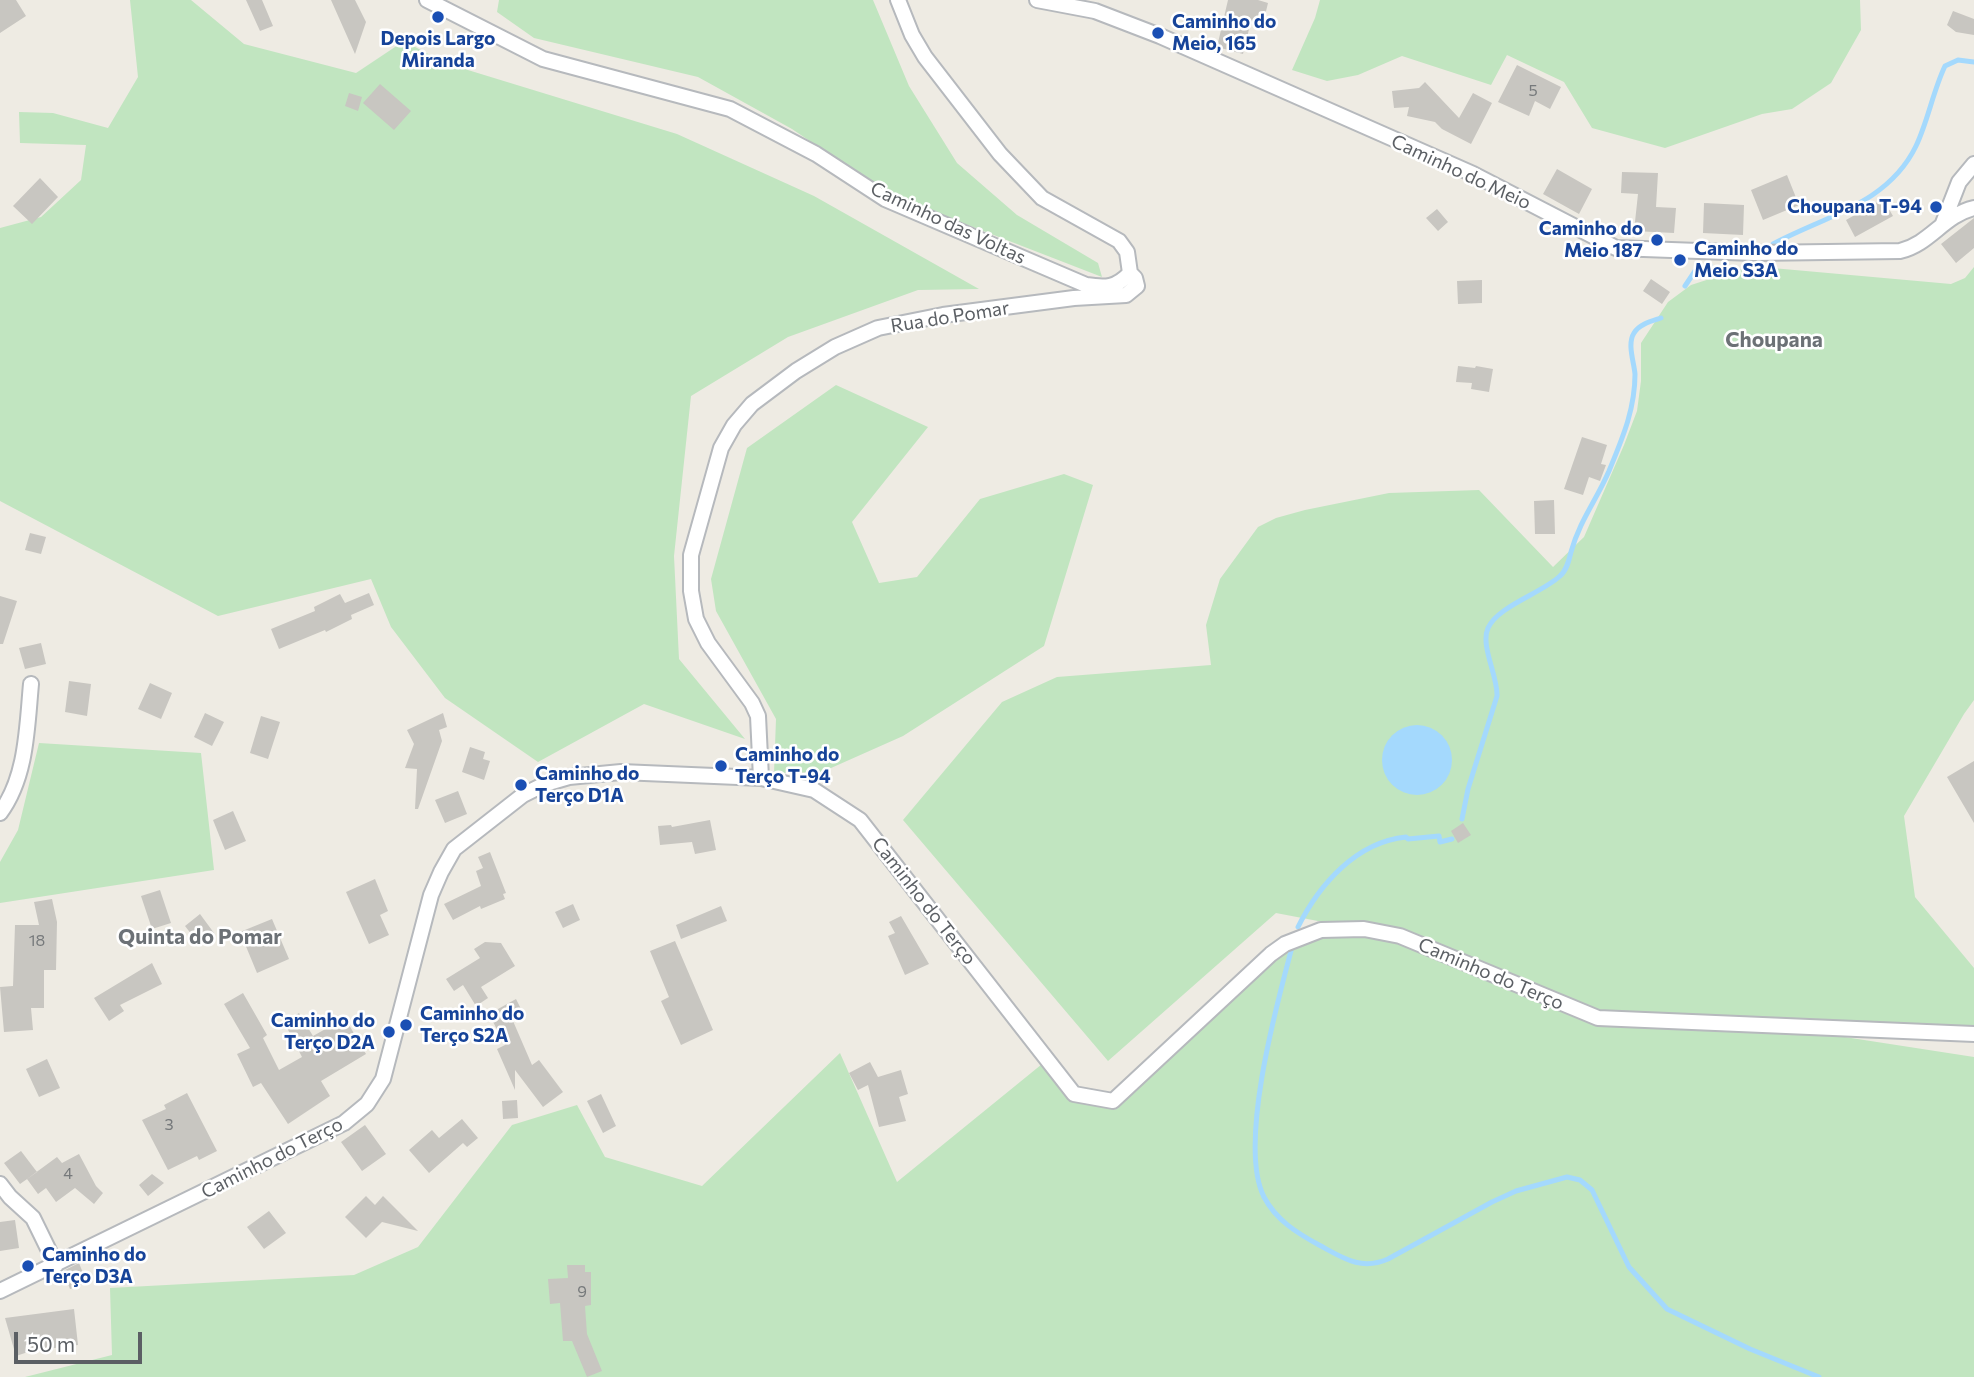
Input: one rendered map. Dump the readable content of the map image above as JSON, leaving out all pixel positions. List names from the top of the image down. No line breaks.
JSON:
{"streets":{"street":["Caminho do Meio","Caminho das Voltas","Rua do Pomar","Caminho do Terço"]},"crossings":[["Caminho das Voltas","Rua do Pomar"],["Rua do Pomar","Caminho do Terço"]],"districts":["Choupana","Quinta do Pomar"],"places":["Depois Largo Miranda","Caminho do Meio, 165","Choupana T-94","Caminho do Meio 187","Caminho do Meio S3A","Caminho do Terço T-94","Caminho do Terço D1A","Caminho do Terço S2A","Caminho do Terço D2A","Caminho do Terço D3A"],"house_numbers":["5","18","3","4","9"],"scale_bar":"50 m"}
